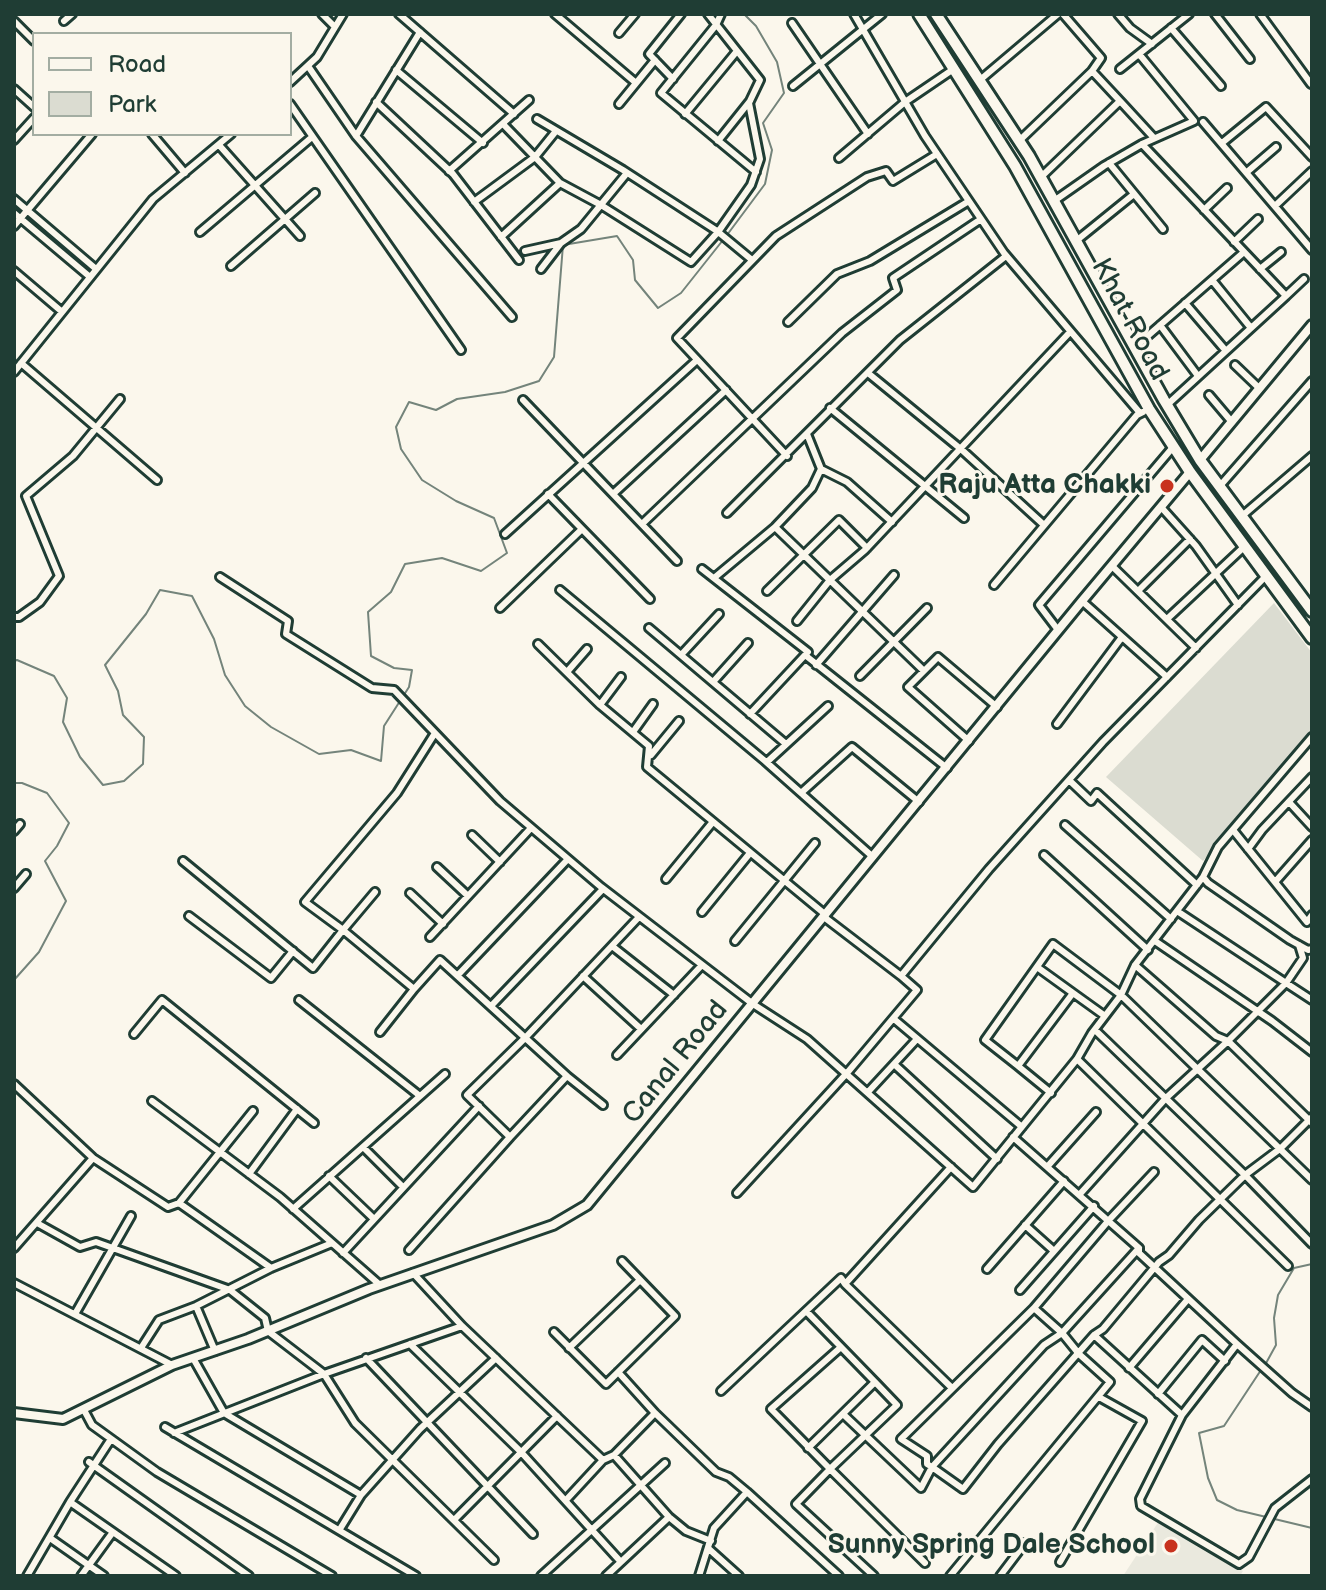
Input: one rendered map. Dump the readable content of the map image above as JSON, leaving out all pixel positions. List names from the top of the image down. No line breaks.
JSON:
{"streets":{"highway":["Khat Road"],"street":["Canal Road"]},"crossings":[["Khat Road","Canal Road"]],"places":["Raju Atta Chakki","Sunny Spring Dale School"],"legend":["Road","Park"]}
